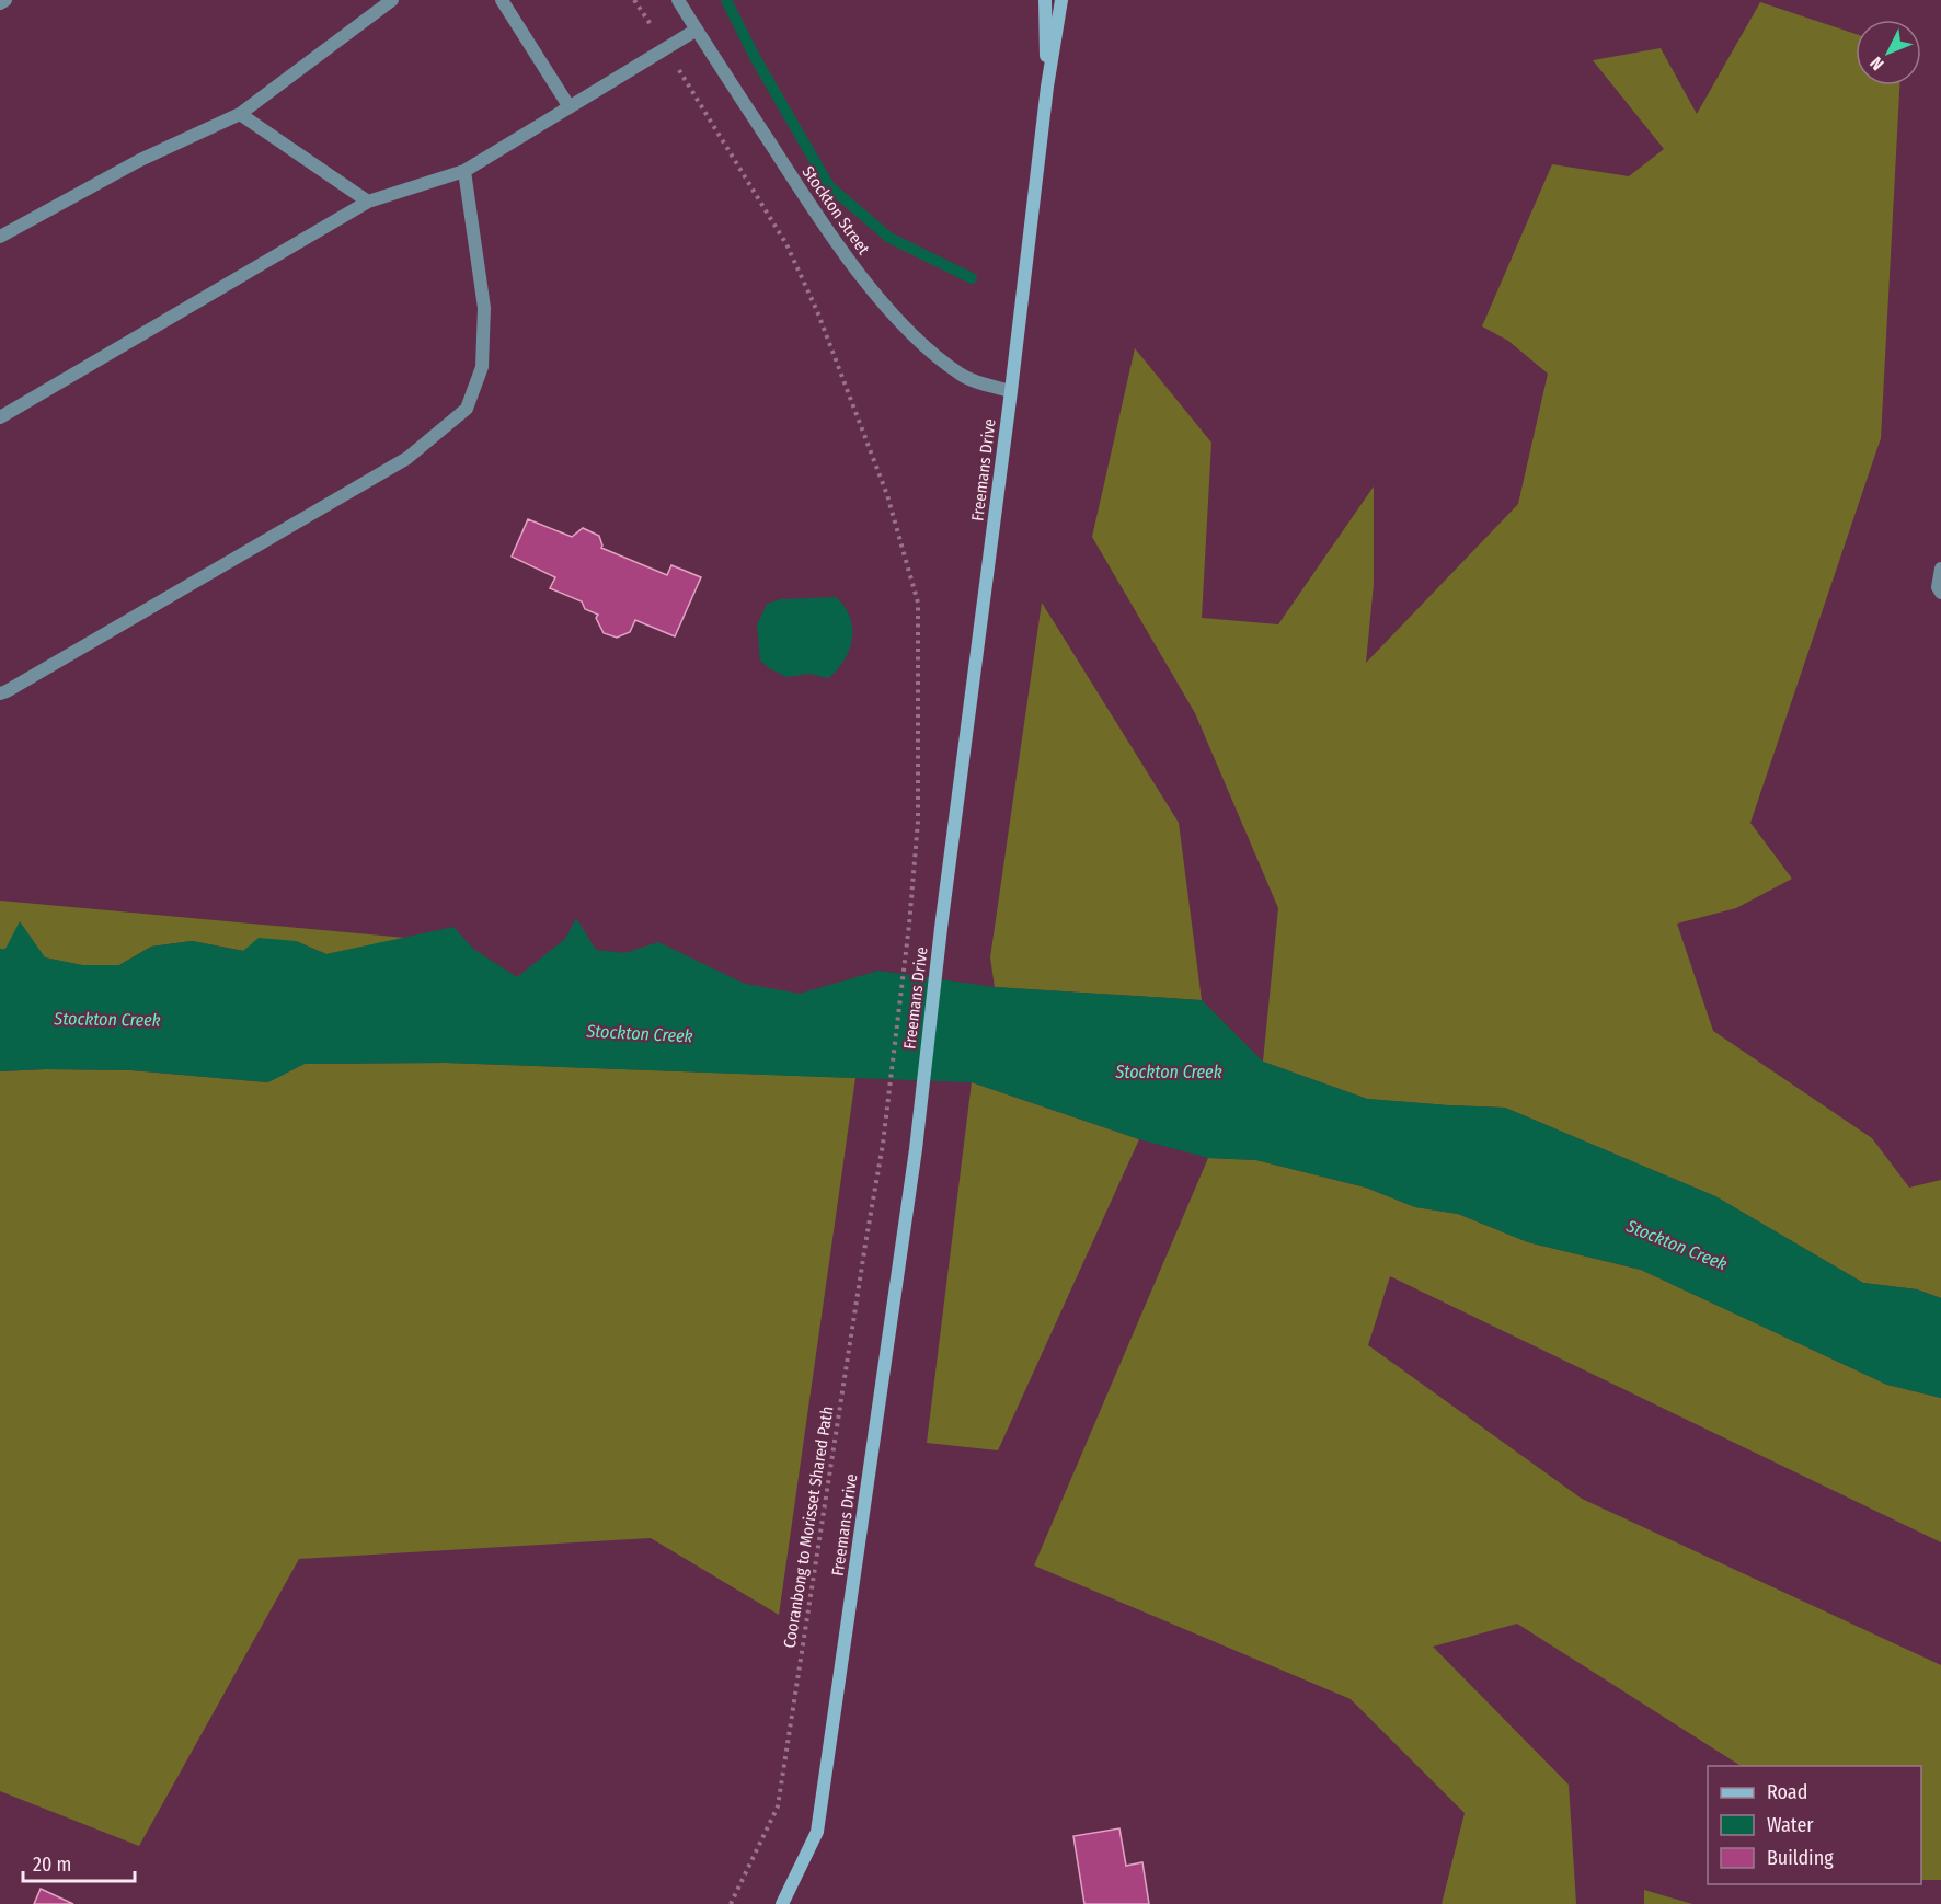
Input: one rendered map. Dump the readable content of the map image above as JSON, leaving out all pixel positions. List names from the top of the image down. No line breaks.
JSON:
{"streets":{"main road":["Freemans Drive"],"street":["Stockton Street"],"path":["Cooranbong to Morisset Shared Path"]},"crossings":[["Stockton Street","Freemans Drive"]],"water":["Stockton Creek"],"legend":["Road","Water","Building"],"scale_bar":"20 m","north":"bottom left"}
